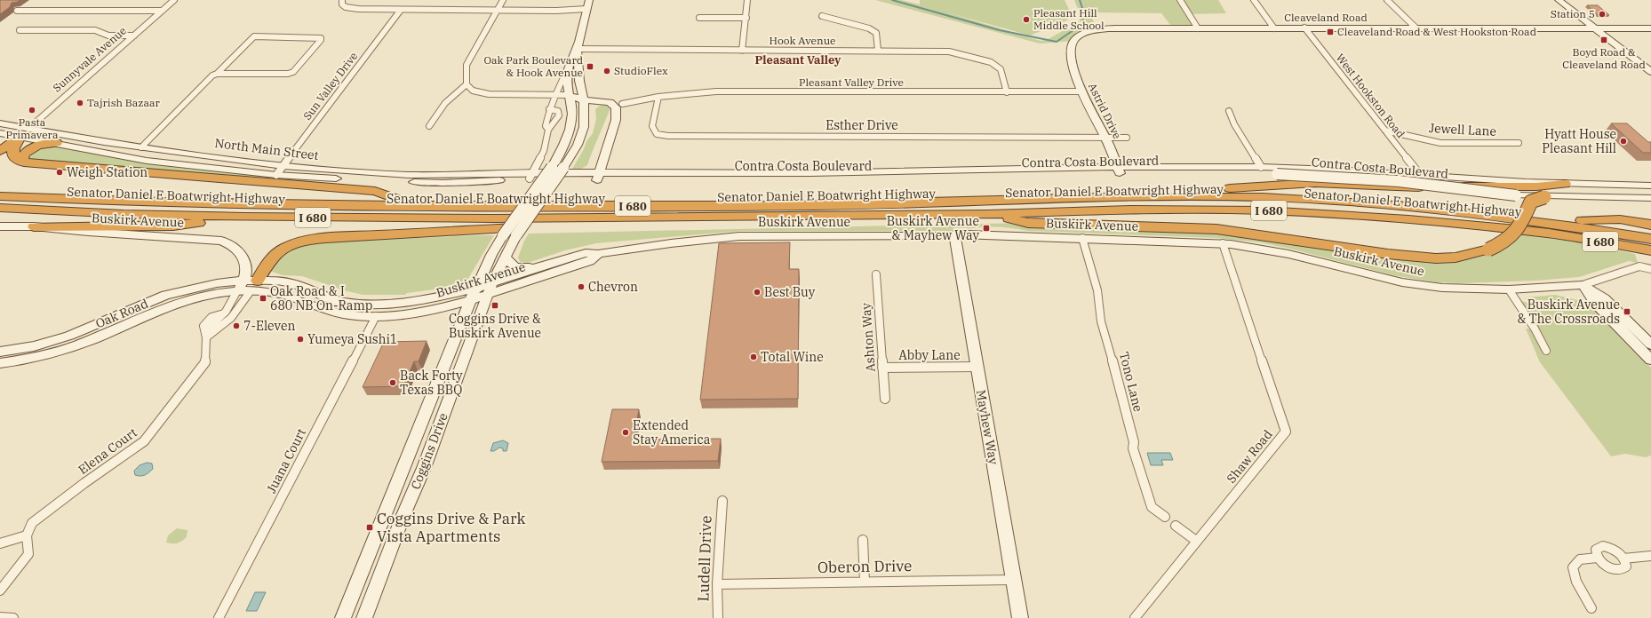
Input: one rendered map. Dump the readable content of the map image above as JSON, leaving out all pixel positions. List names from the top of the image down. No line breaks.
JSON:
{"streets":{"highway":["Senator Daniel E Boatwright Highway","I 680"],"main road":["Cleaveland Road","Astrid Drive","North Main Street","Contra Costa Boulevard","Buskirk Avenue","Oak Road","Mayhew Way","Coggins Drive"],"street":["Hook Avenue","Sunnyvale Avenue","Pleasant Valley Drive","Sun Valley Drive","West Hookston Road","Esther Drive","Jewell Lane","Ashton Way","Abby Lane","Tono Lane","Elena Court","Shaw Road","Juana Court","Ludell Drive","Oberon Drive"]},"crossings":[["Cleaveland Road","West Hookston Road"],["Cleaveland Road","Astrid Drive"],["Hook Avenue","Pleasant Valley Drive"],["Hook Avenue","Coggins Drive"],["Sunnyvale Avenue","North Main Street"],["Pleasant Valley Drive","Astrid Drive"],["Pleasant Valley Drive","Esther Drive"],["Sun Valley Drive","North Main Street"],["West Hookston Road","Jewell Lane"],["West Hookston Road","Contra Costa Boulevard"],["Astrid Drive","Esther Drive"],["Astrid Drive","Contra Costa Boulevard"],["North Main Street","Contra Costa Boulevard"],["Buskirk Avenue","Oak Road"],["Buskirk Avenue","Tono Lane"],["Buskirk Avenue","Mayhew Way"],["Buskirk Avenue","Elena Court"],["Buskirk Avenue","Coggins Drive"],["Buskirk Avenue","Shaw Road"],["Buskirk Avenue","Juana Court"],["Oak Road","Elena Court"],["Ashton Way","Abby Lane"],["Abby Lane","Mayhew Way"],["Mayhew Way","Oberon Drive"],["Ludell Drive","Oberon Drive"]],"districts":["Pleasant Valley"],"places":{"other":["Station 5","Pleasant Hill Middle School","StudioFlex","Tajrish Bazaar","Pasta Primavera","Hyatt House Pleasant Hill","Weigh Station","Chevron","Best Buy","7-Eleven","Yumeya Sushi1","Total Wine","Back Forty Texas BBQ","Extended Stay America"],"transit":["Cleaveland Road & West Hookston Road","Boyd Road & Cleaveland Road","Oak Park Boulevard & Hook Avenue","Buskirk Avenue & Mayhew Way","Oak Road & I 680 NB On-Ramp","Coggins Drive & Buskirk Avenue","Buskirk Avenue & The Crossroads","Coggins Drive & Park Vista Apartments"]}}
